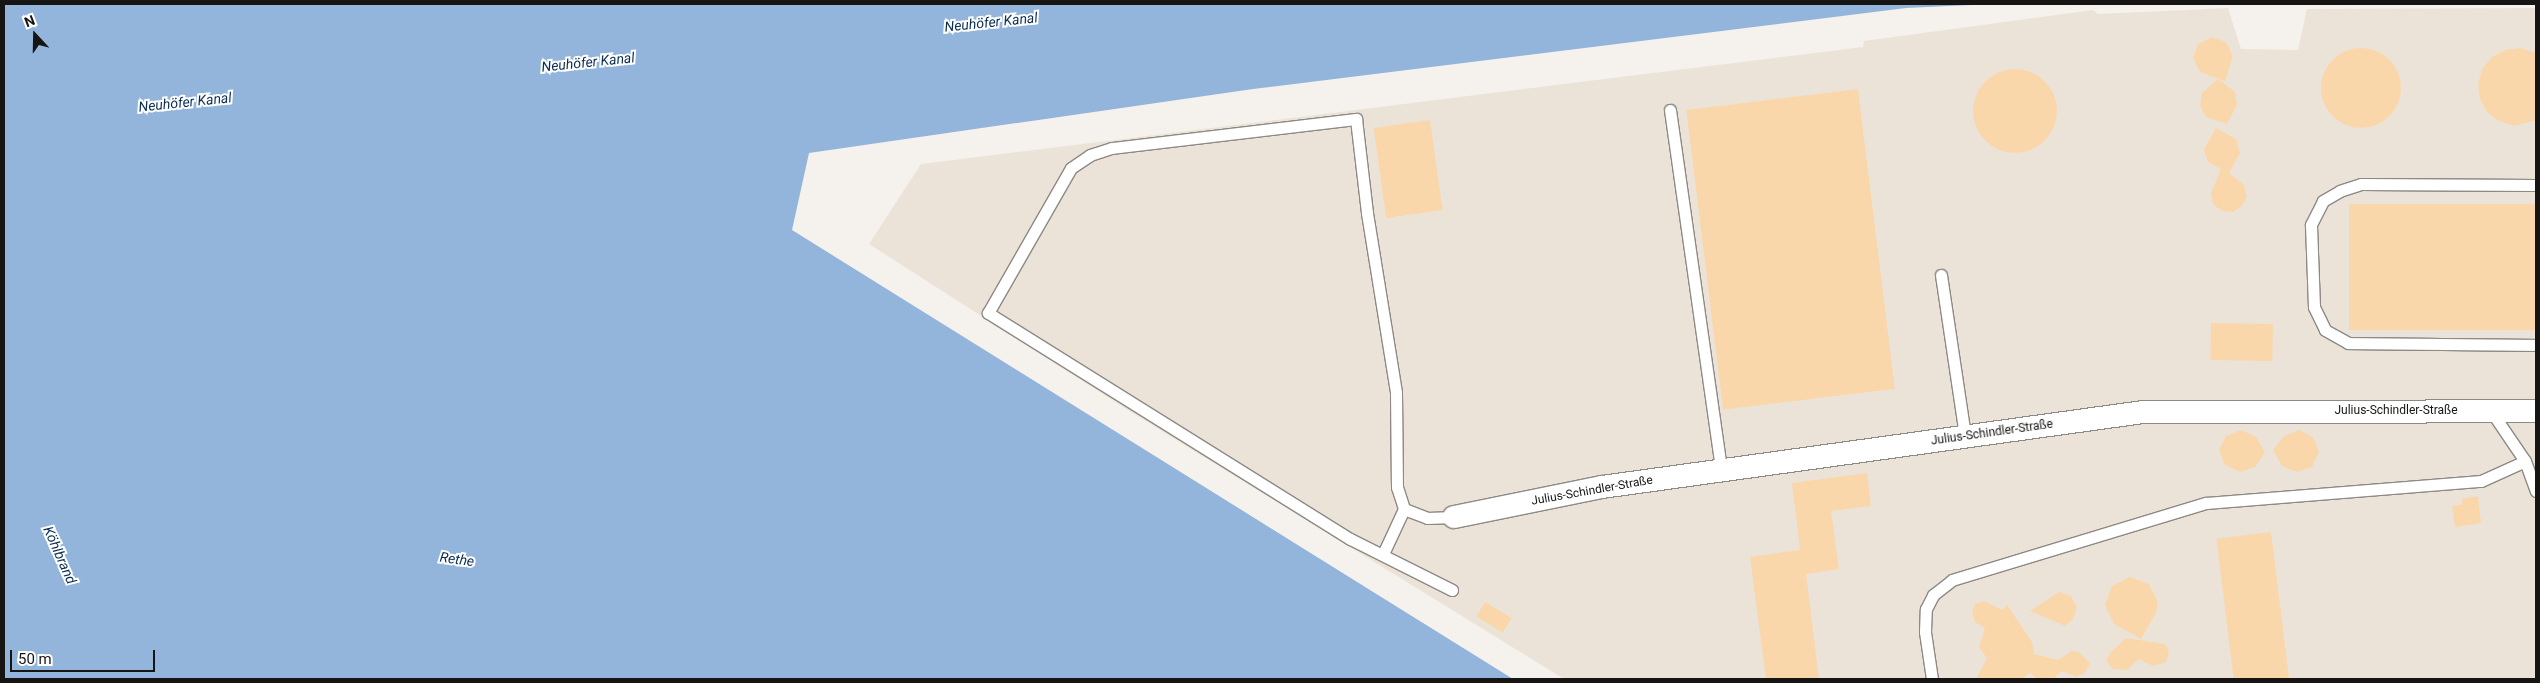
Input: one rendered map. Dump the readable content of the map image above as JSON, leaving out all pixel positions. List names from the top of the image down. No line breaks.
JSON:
{"streets":{"street":["Julius-Schindler-Straße"]},"water":["Neuhöfer Kanal","Köhlbrand","Rethe"],"scale_bar":"50 m","north":"top"}
